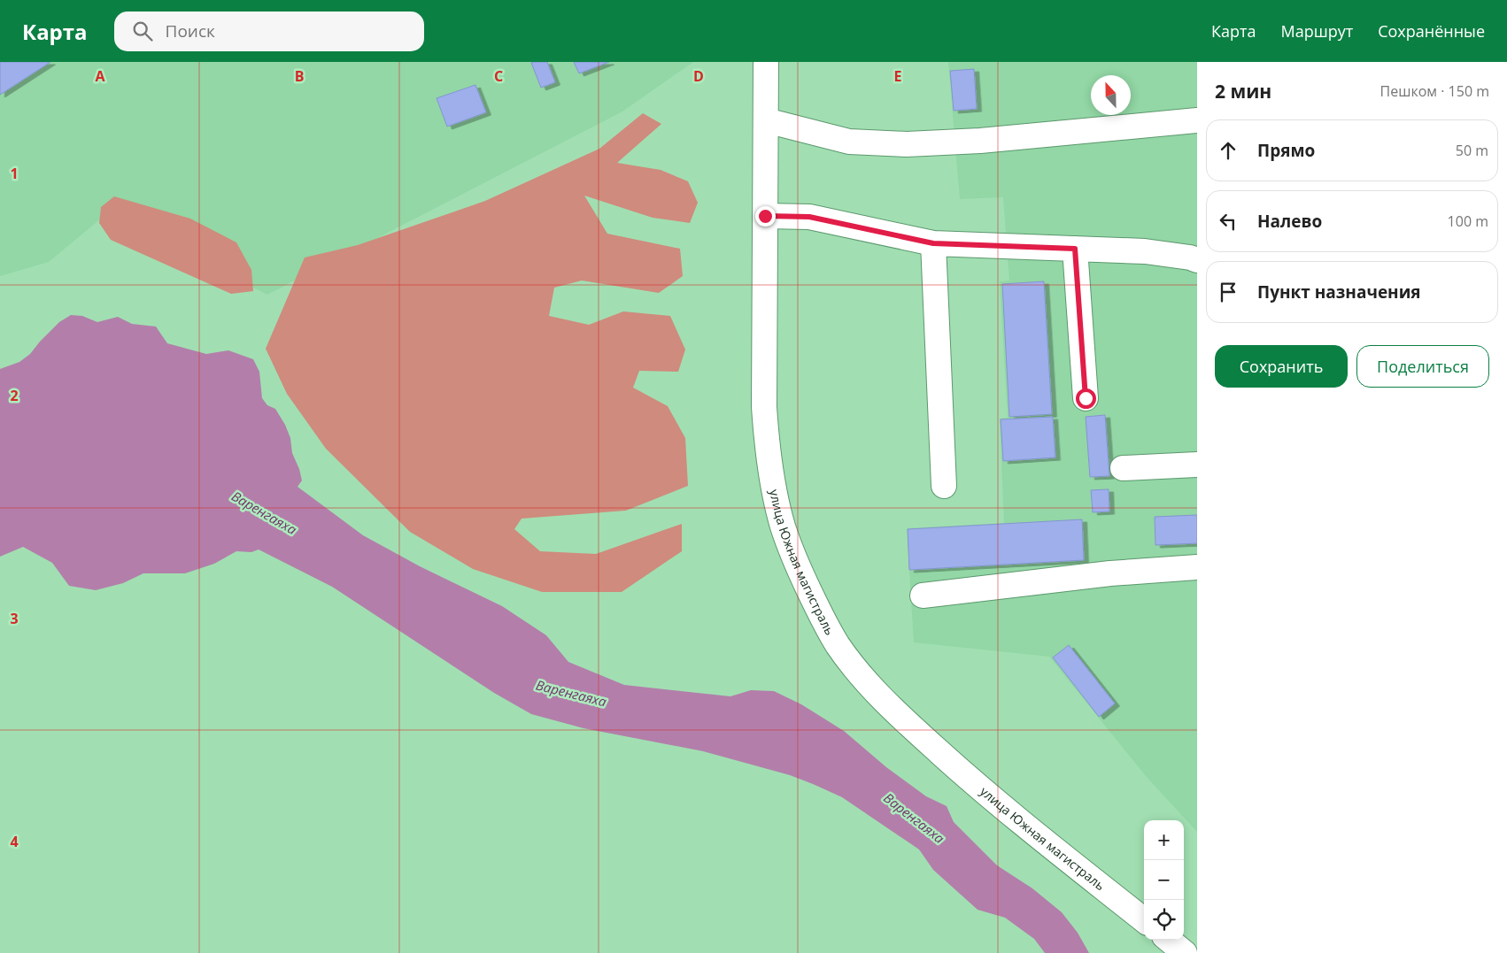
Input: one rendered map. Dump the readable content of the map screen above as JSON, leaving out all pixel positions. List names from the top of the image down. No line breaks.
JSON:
{"streets":{"main road":["улица Южная магистраль"]},"water":["Варенгаяха"],"north":"top","page":{"header":"Карта","search":"Поиск","nav":["Карта","Маршрут","Сохранённые"],"heading":["2 мин","Пешком · 150 m"],"list":[["Прямо","50 m"],["Налево","100 m"],"Пункт назначения"],"buttons":["Сохранить","Поделиться"],"map_buttons":["+","−"]},"grid":{"columns":["A","B","C","D","E"],"rows":["1","2","3","4"]}}
